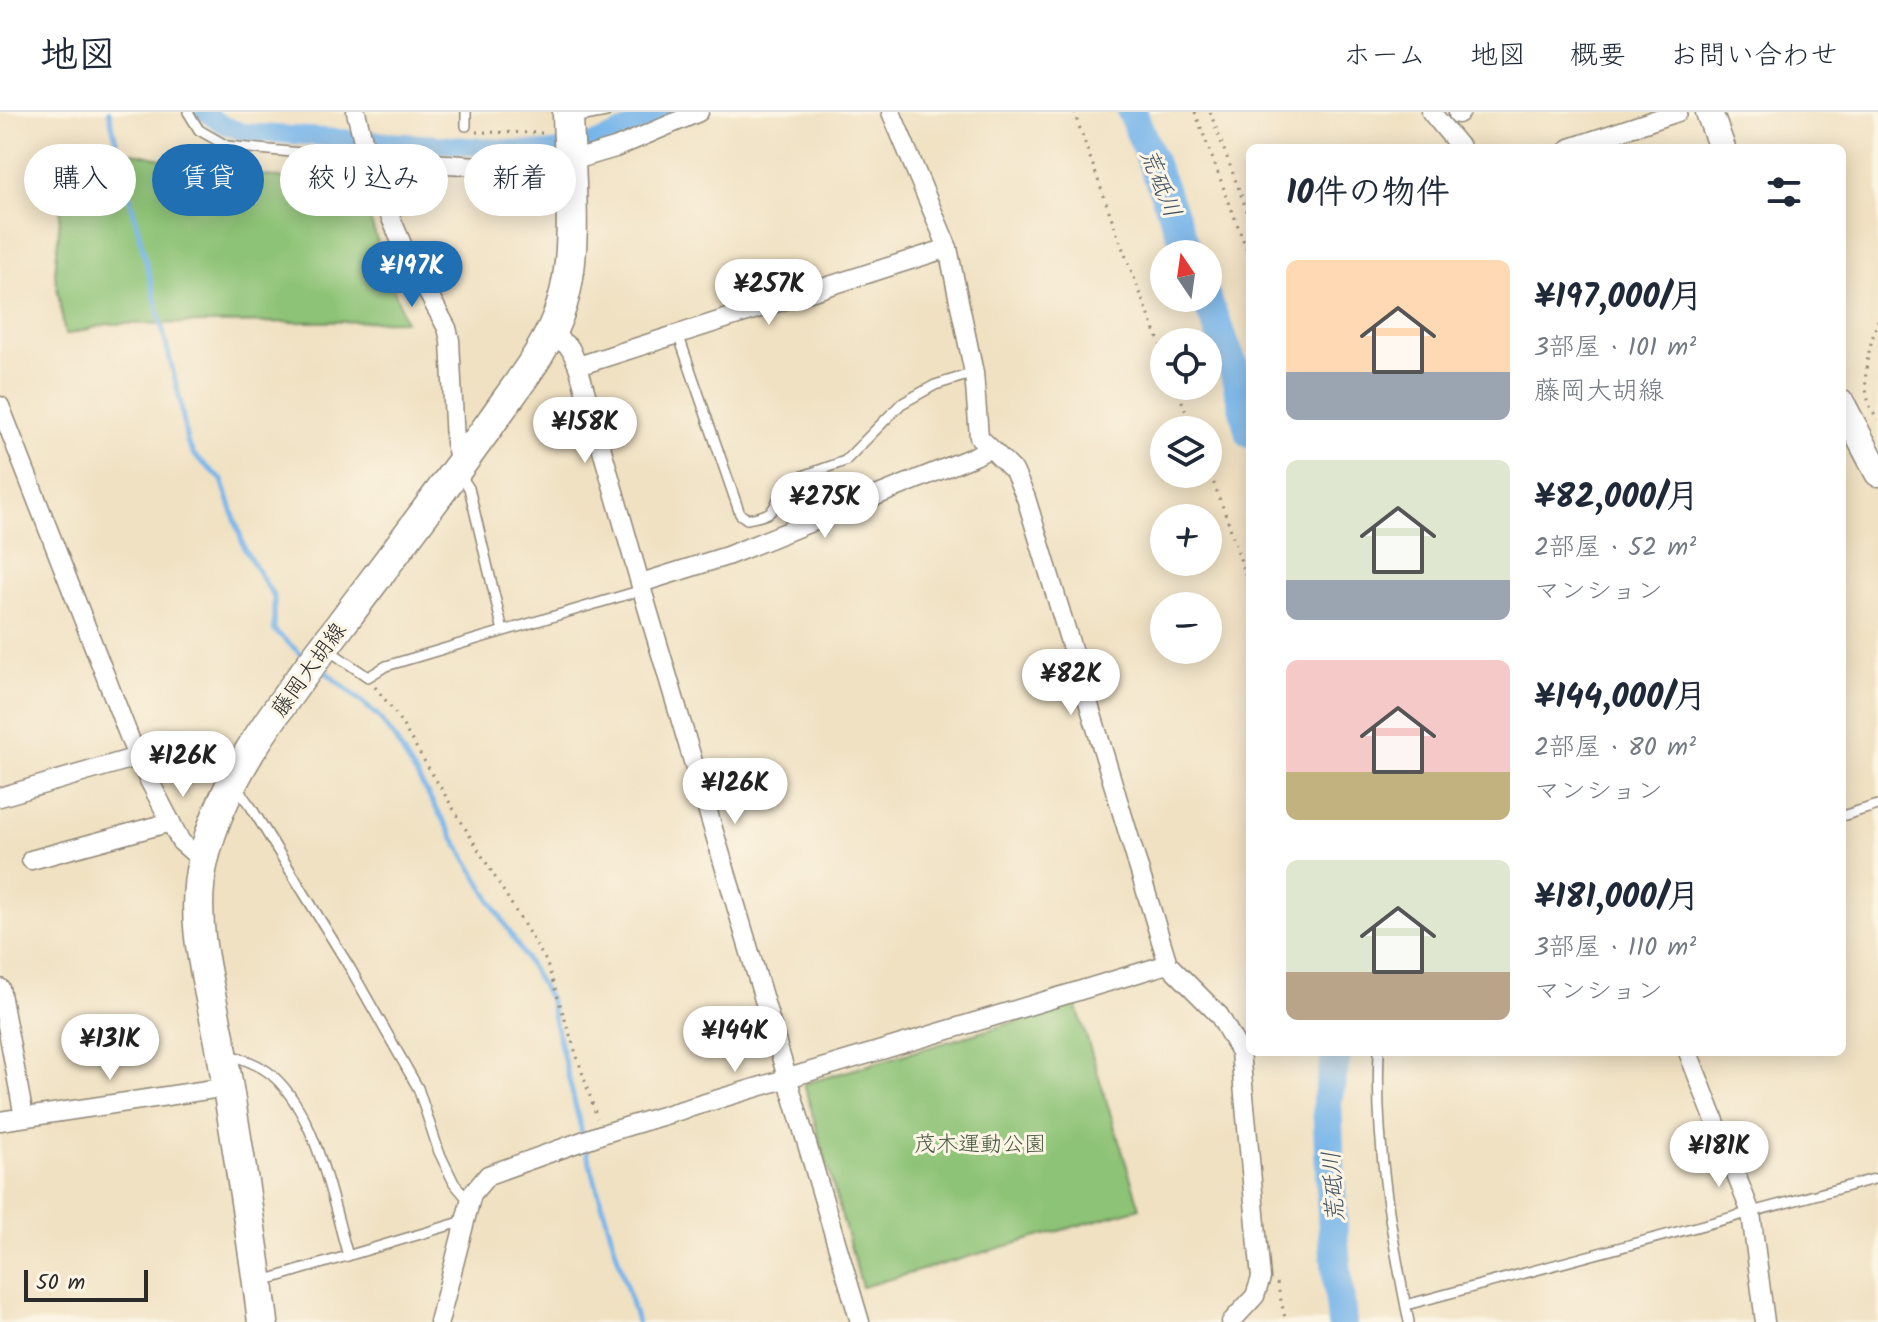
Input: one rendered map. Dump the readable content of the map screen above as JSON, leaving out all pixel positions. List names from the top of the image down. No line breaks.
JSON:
{"streets":{"main road":["藤岡大胡線"]},"water":["荒砥川"],"parks":["茂木運動公園"],"scale_bar":"50 m","north":"top","page":{"header":"地図","nav":["ホーム","地図","概要","お問い合わせ"],"chip":["購入","賃貸","絞り込み","新着"],"heading":"10件の物件","map_buttons":["+","−"],"list":[{"name":"¥197,000/月","note":"3部屋 · 101 m² · 藤岡大胡線"},{"name":"¥82,000/月","note":"2部屋 · 52 m² · マンション"},{"name":"¥144,000/月","note":"2部屋 · 80 m² · マンション"},{"name":"¥181,000/月","note":"3部屋 · 110 m² · マンション"}],"price":["¥197K","¥257K","¥158K","¥275K","¥82K","¥126K","¥126K","¥144K","¥131K","¥181K"],"scale":"50 m"}}
